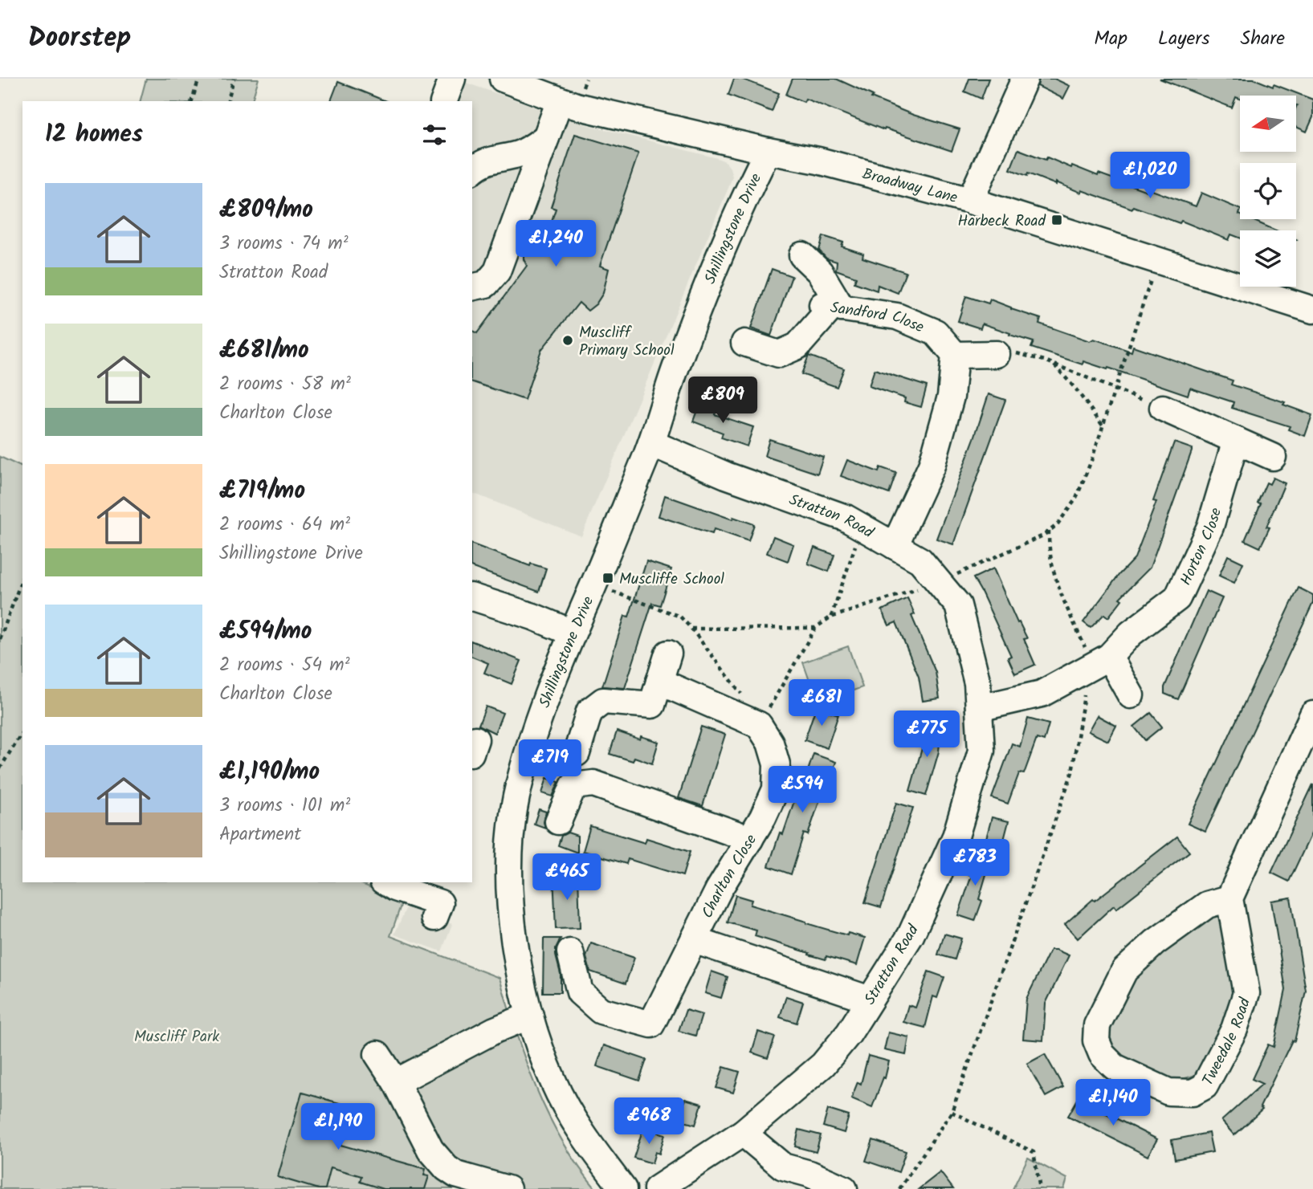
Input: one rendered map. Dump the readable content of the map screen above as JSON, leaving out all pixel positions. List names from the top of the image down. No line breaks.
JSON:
{"streets":{"street":["Broadway Lane","Shillingstone Drive","Sandford Close","Stratton Road","Horton Close","Charlton Close","Tweedale Road"]},"crossings":[["Broadway Lane","Shillingstone Drive"],["Shillingstone Drive","Stratton Road"],["Stratton Road","Horton Close"]],"parks":["Muscliff Park"],"places":{"transit":["Harbeck Road","Muscliffe School"],"other":["Muscliff Primary School"]},"north":"left","page":{"header":"Doorstep","nav":["Map","Layers","Share"],"heading":"12 homes","price":["£1,020","£1,240","£809","£681","£775","£719","£594","£783","£465","£1,140","£968","£1,190"],"list":[{"name":"£809/mo","note":"3 rooms · 74 m² · Stratton Road"},{"name":"£681/mo","note":"2 rooms · 58 m² · Charlton Close"},{"name":"£719/mo","note":"2 rooms · 64 m² · Shillingstone Drive"},{"name":"£594/mo","note":"2 rooms · 54 m² · Charlton Close"},{"name":"£1,190/mo","note":"3 rooms · 101 m² · Apartment"}]}}
